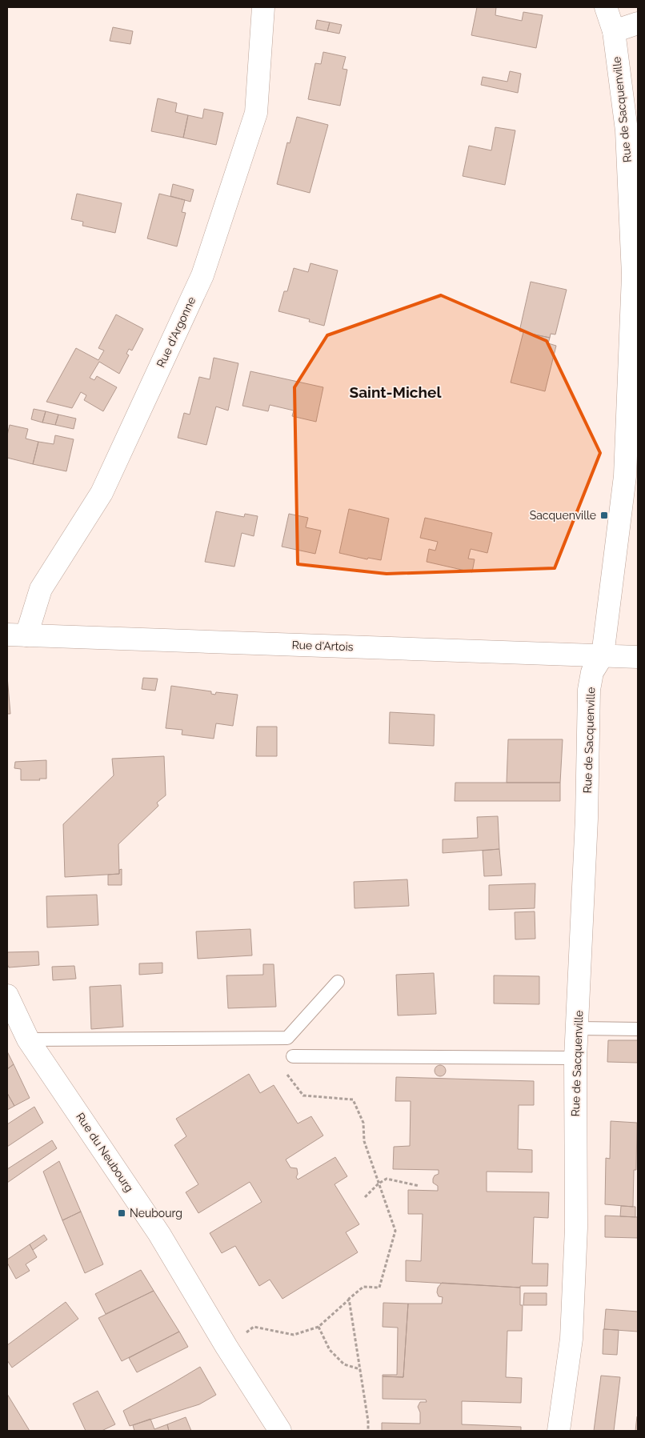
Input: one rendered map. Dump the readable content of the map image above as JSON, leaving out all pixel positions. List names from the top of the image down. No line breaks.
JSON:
{"streets":{"street":["Rue de Sacquenville","Rue d'Argonne","Rue d'Artois","Rue du Neubourg"]},"crossings":[["Rue de Sacquenville","Rue d'Artois"],["Rue d'Argonne","Rue d'Artois"]],"districts":["Saint-Michel"],"places":{"transit":["Sacquenville","Neubourg"]}}
